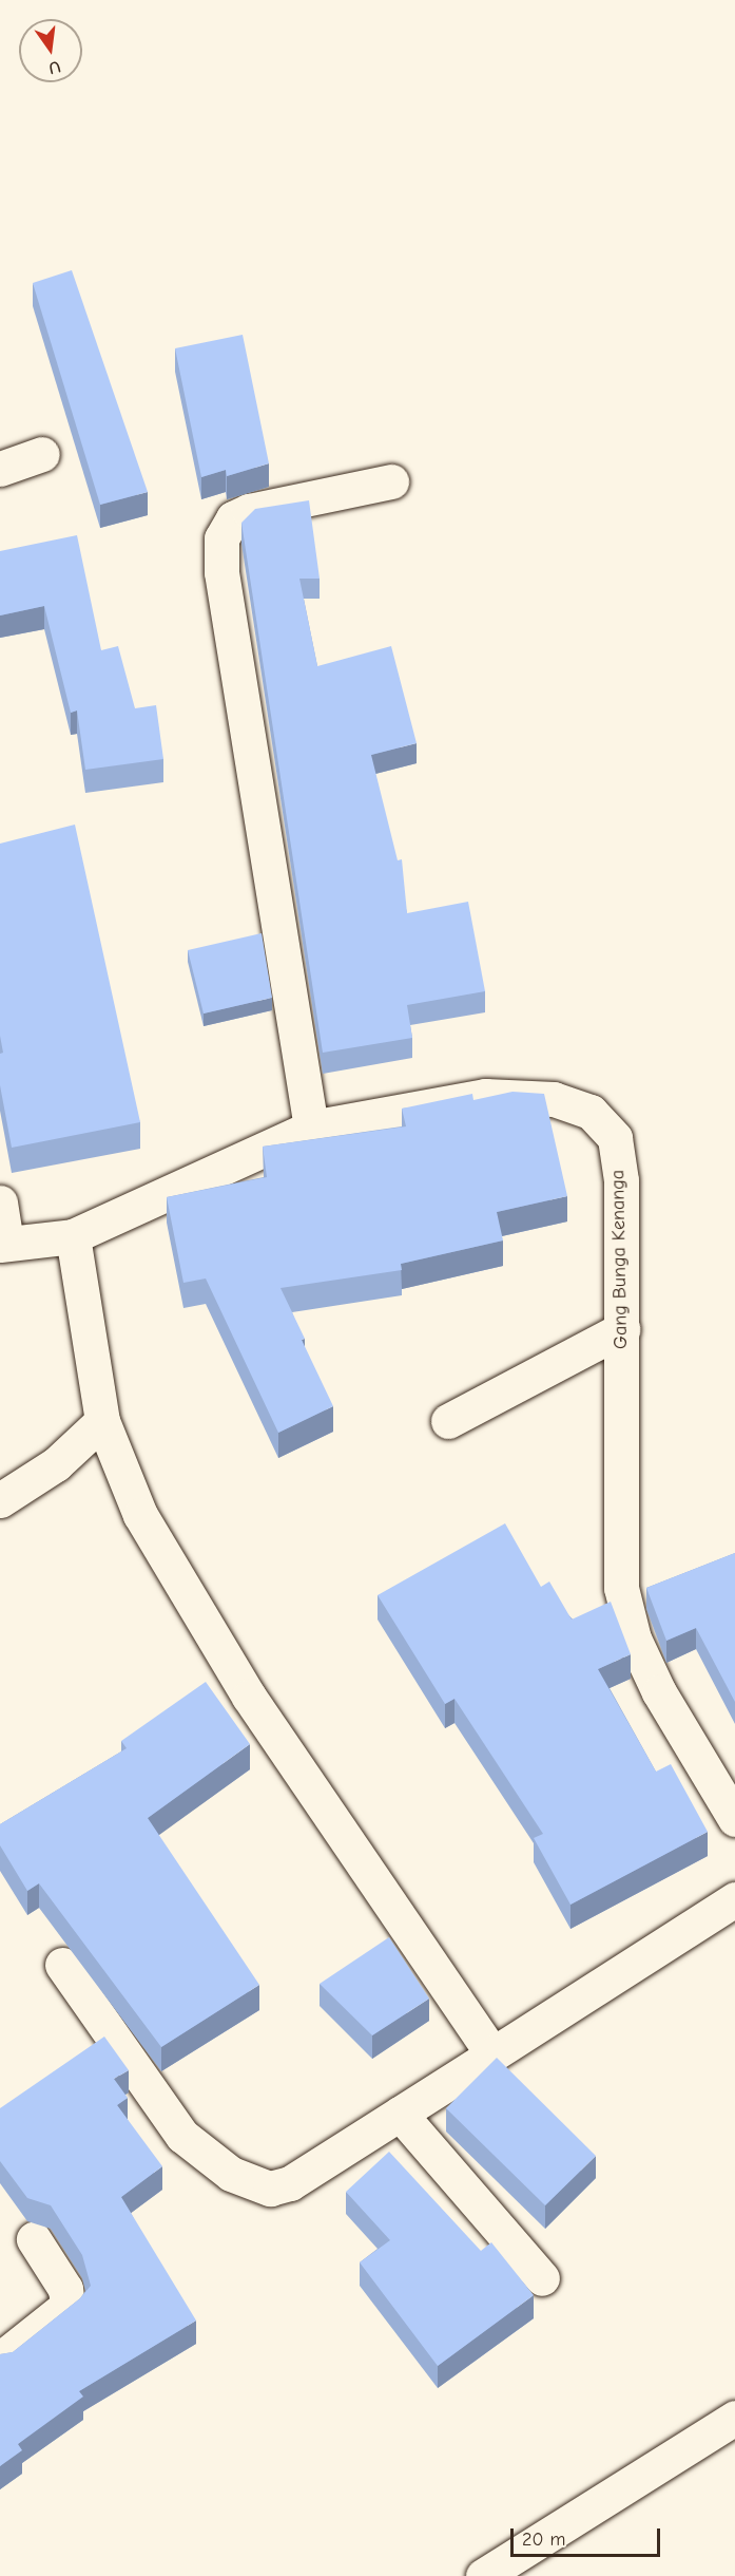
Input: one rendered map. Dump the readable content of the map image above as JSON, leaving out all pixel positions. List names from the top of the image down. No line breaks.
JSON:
{"streets":{"street":["Gang Bunga Kenanga"]},"scale_bar":"20 m","north":"bottom"}
